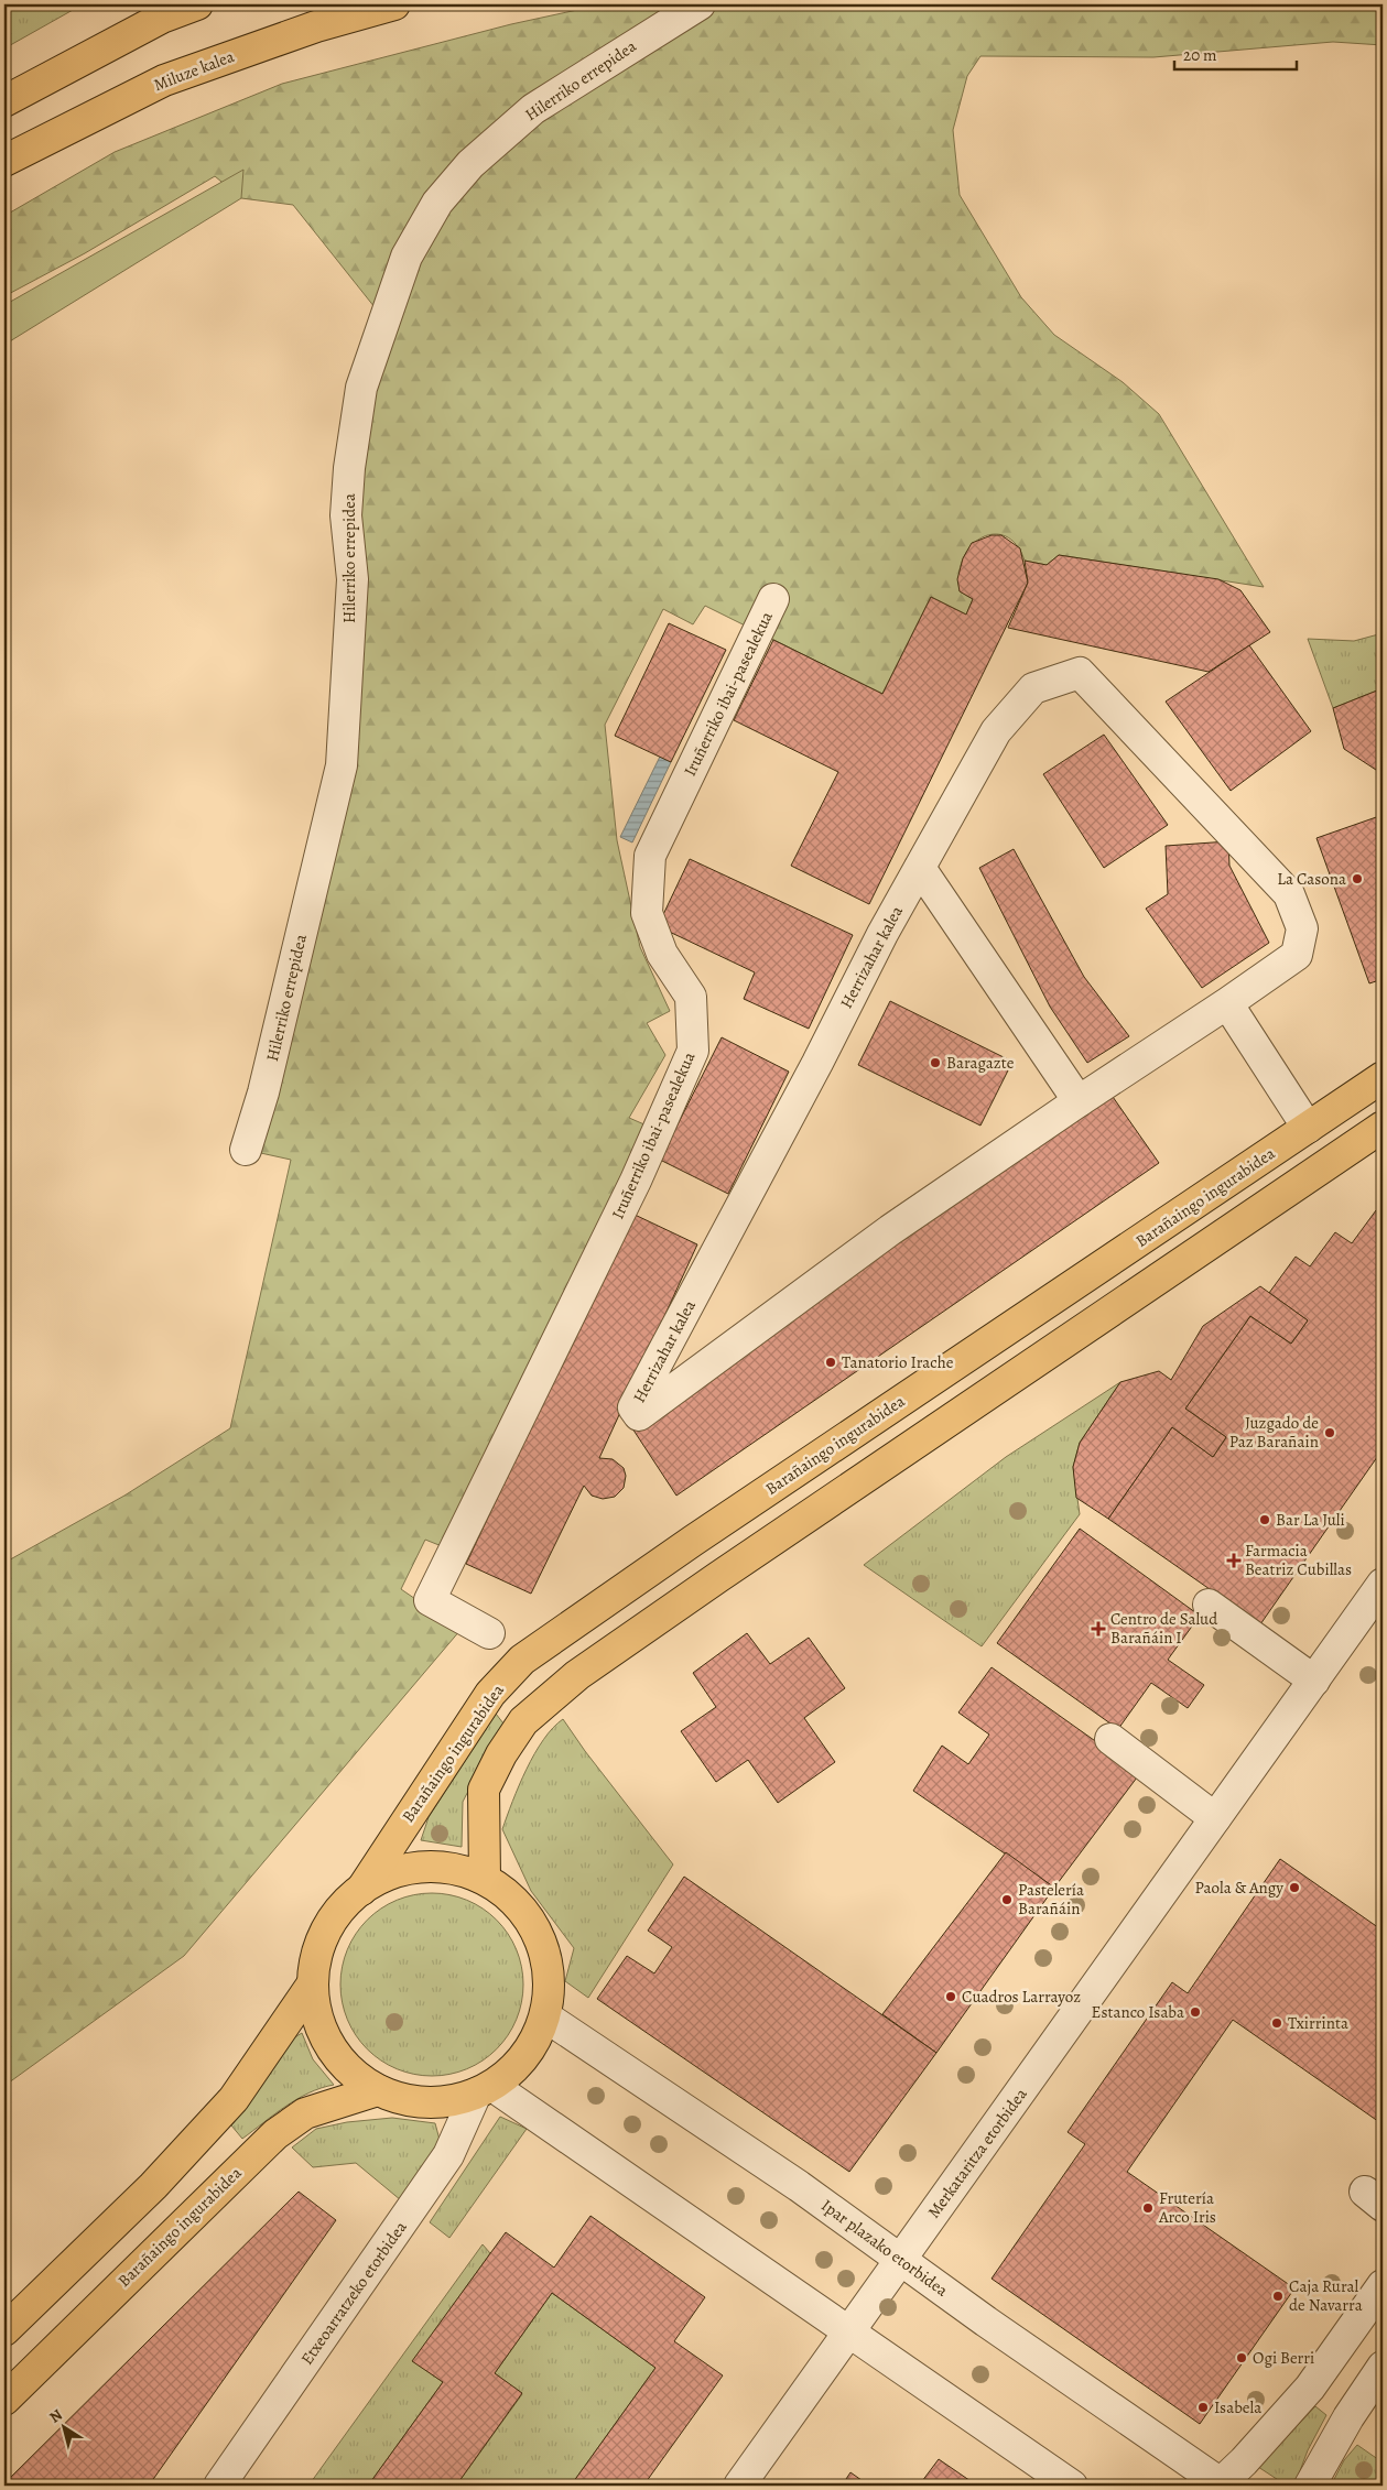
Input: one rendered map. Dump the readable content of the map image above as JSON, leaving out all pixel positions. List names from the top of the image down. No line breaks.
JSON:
{"streets":{"main road":["Miluze kalea","Barañaingo ingurabidea"],"street":["Hilerriko errepidea","Iruñerriko ibai-pasealekua","Herrizahar kalea","Merkataritza etorbidea","Ipar plazako etorbidea","Etxeoarratzeko etorbidea"]},"crossings":[["Merkataritza etorbidea","Ipar plazako etorbidea"]],"places":{"other":["La Casona","Baragazte","Tanatorio Irache","Juzgado de Paz Barañain","Bar La Juli","Paola & Angy","Pastelería Barañáin","Cuadros Larrayoz","Estanco Isaba","Txirrinta","Frutería Arco Iris","Caja Rural de Navarra","Ogi Berri","Isabela"],"health":["Farmacia Beatriz Cubillas","Centro de Salud Barañáin I"]},"scale_bar":"20 m","north":"top left"}
